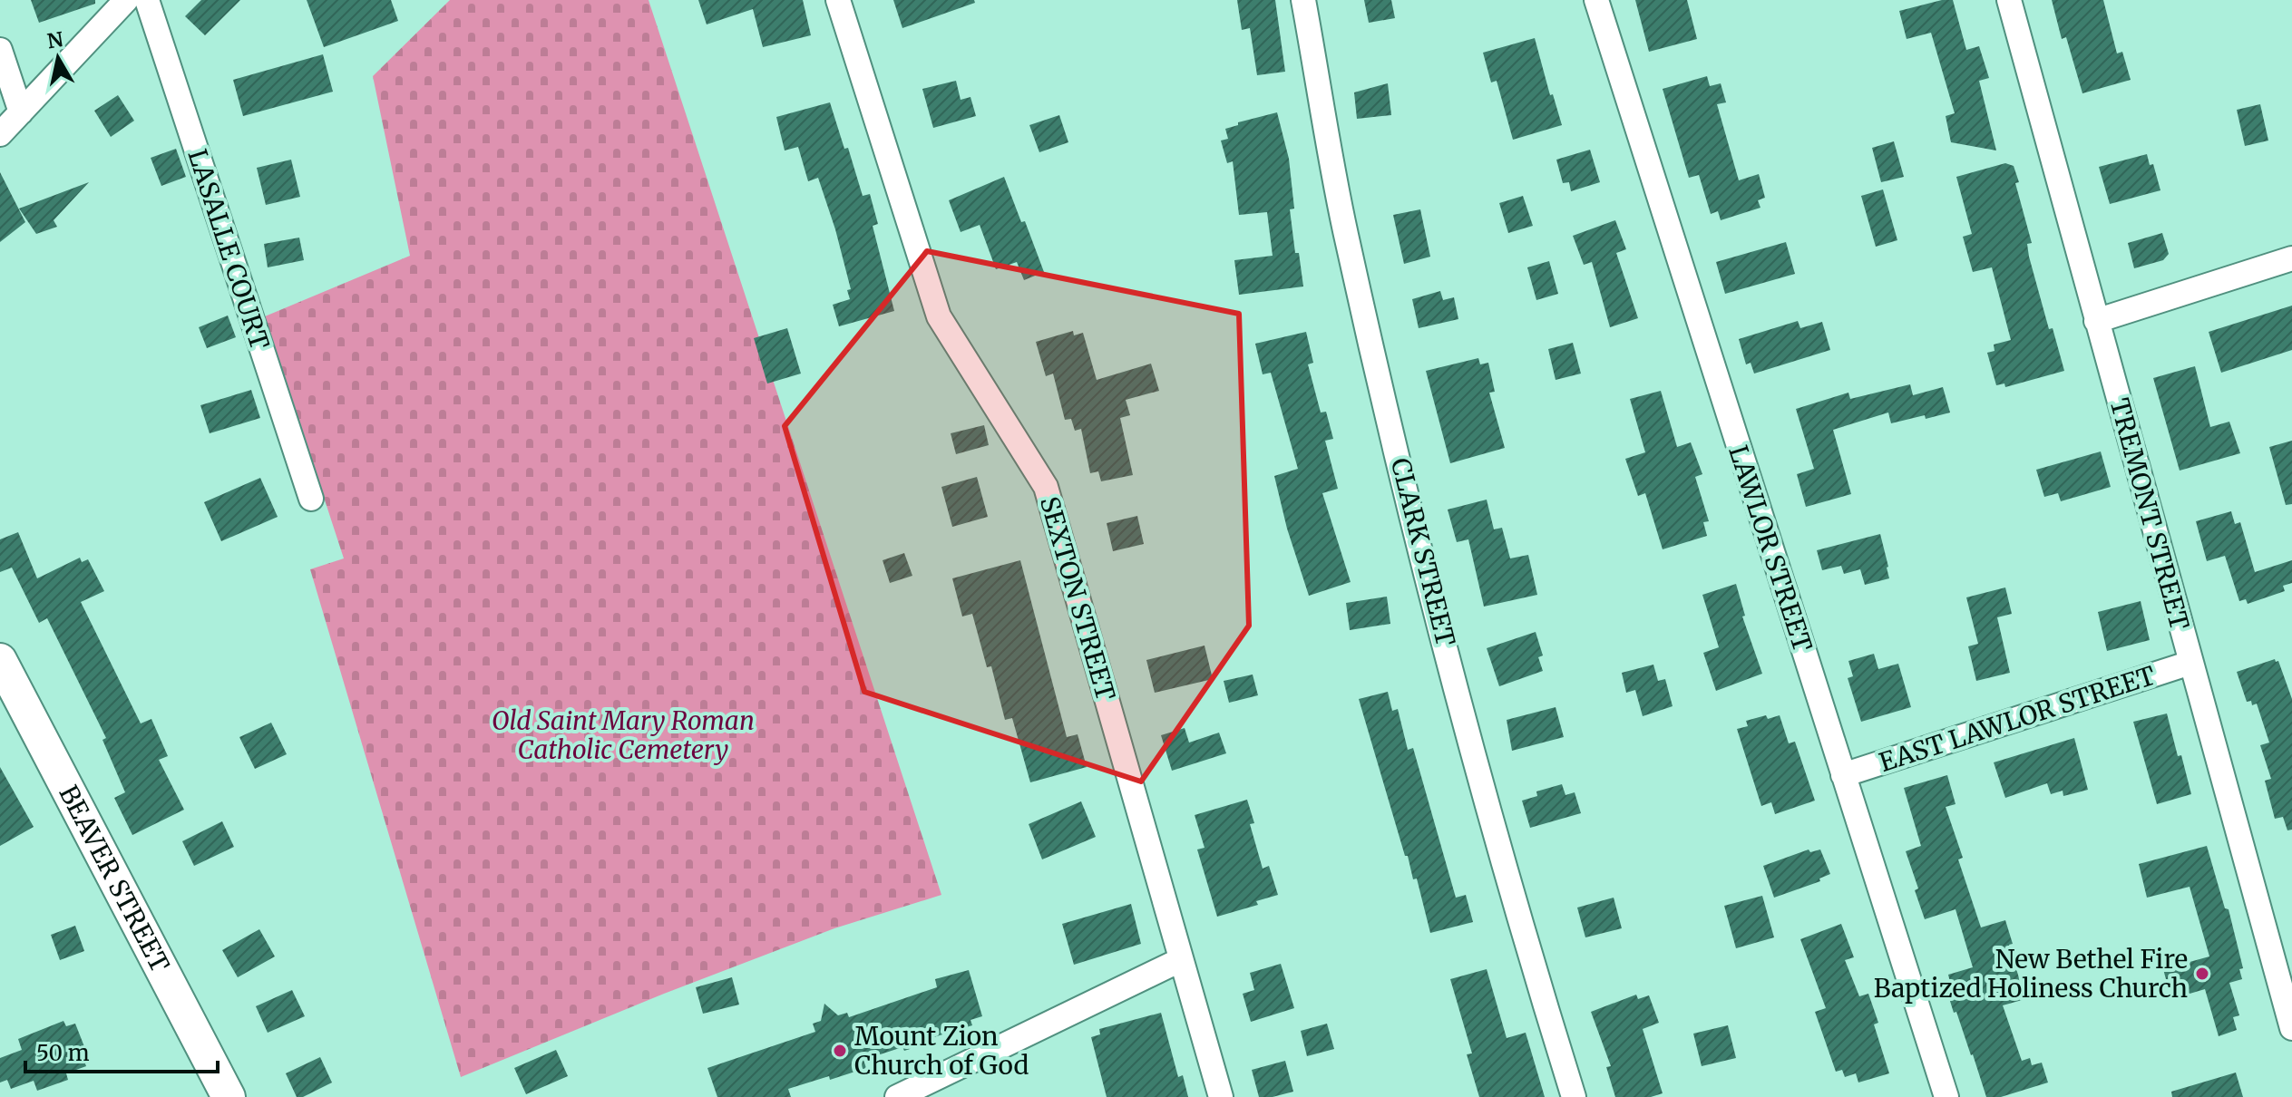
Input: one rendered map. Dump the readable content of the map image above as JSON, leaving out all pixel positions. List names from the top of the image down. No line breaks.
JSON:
{"streets":{"main road":["BEAVER STREET"],"street":["LASALLE COURT","TREMONT STREET","LAWLOR STREET","CLARK STREET","SEXTON STREET","EAST LAWLOR STREET"]},"crossings":[["TREMONT STREET","EAST LAWLOR STREET"],["LAWLOR STREET","EAST LAWLOR STREET"]],"parks":["Old Saint Mary Roman Catholic Cemetery"],"places":["New Bethel Fire Baptized Holiness Church","Mount Zion Church of God"],"scale_bar":"50 m","north":"top"}
